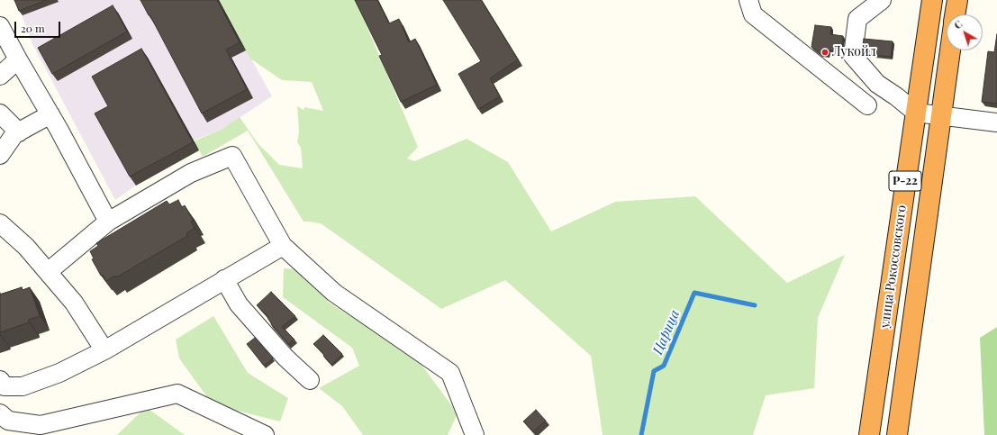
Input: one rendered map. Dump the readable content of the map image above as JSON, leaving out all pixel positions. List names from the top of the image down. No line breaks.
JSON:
{"streets":{"highway":["Р-22","улица Рокоссовского"]},"water":["Царица"],"places":["Лукойл"],"scale_bar":"20 m","north":"top left"}
